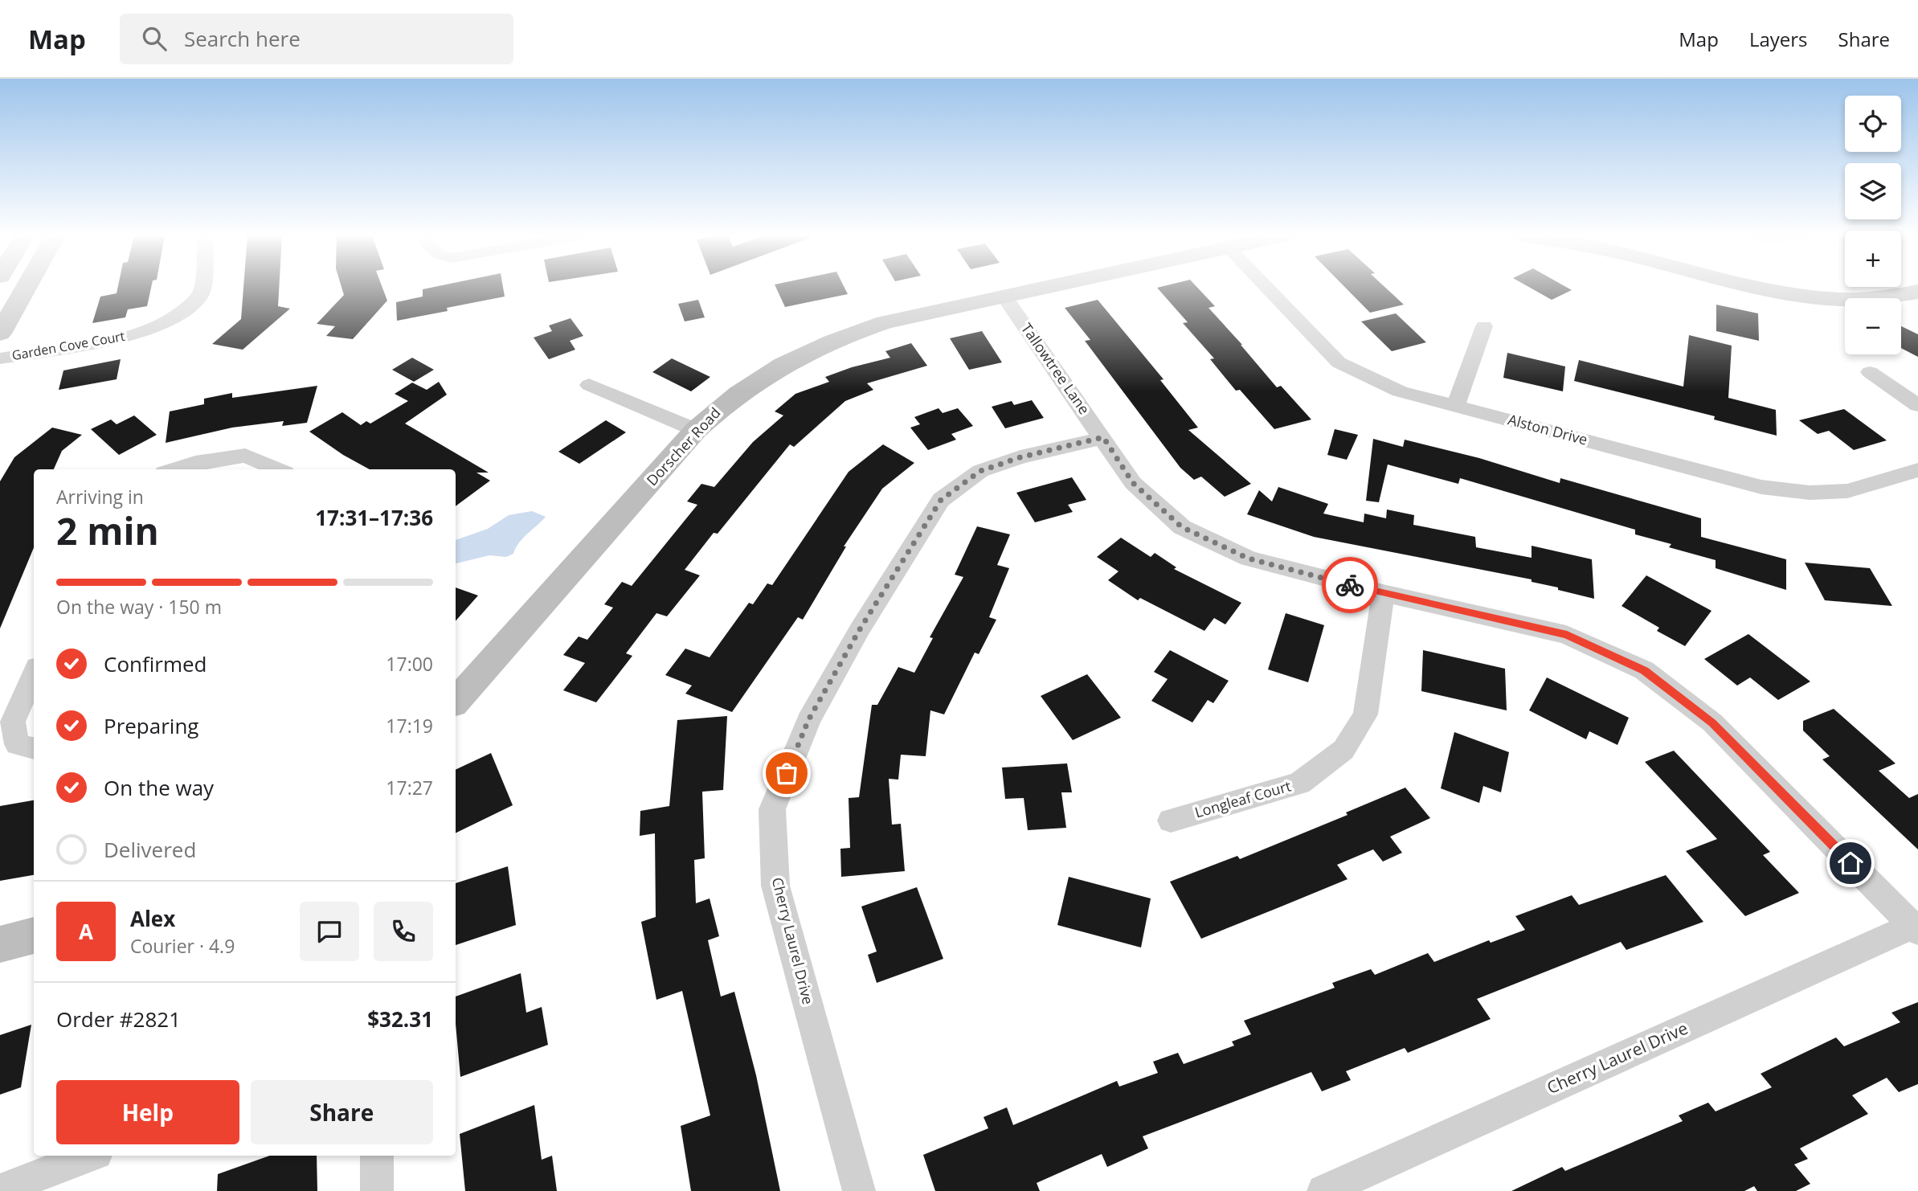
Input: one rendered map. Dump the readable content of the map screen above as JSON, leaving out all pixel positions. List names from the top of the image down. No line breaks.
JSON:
{"streets":{"street":["Garden Cove Court","Tallowtree Lane","Alston Drive","Dorscher Road","Longleaf Court","Cherry Laurel Drive"]},"crossings":[["Tallowtree Lane","Dorscher Road"],["Tallowtree Lane","Longleaf Court"],["Tallowtree Lane","Cherry Laurel Drive"]],"page":{"header":"Map","search":"Search here","nav":["Map","Layers","Share"],"map_buttons":["+","−"],"heading":["2 min","Arriving in","17:31–17:36"],"panel":["Alex","Courier · 4.9","Order #2821","$32.31"],"bar":"On the way · 150 m","list":[["Confirmed","17:00"],["Preparing","17:19"],["On the way","17:27"],"Delivered"],"round":"A","buttons":["Help","Share"]}}
